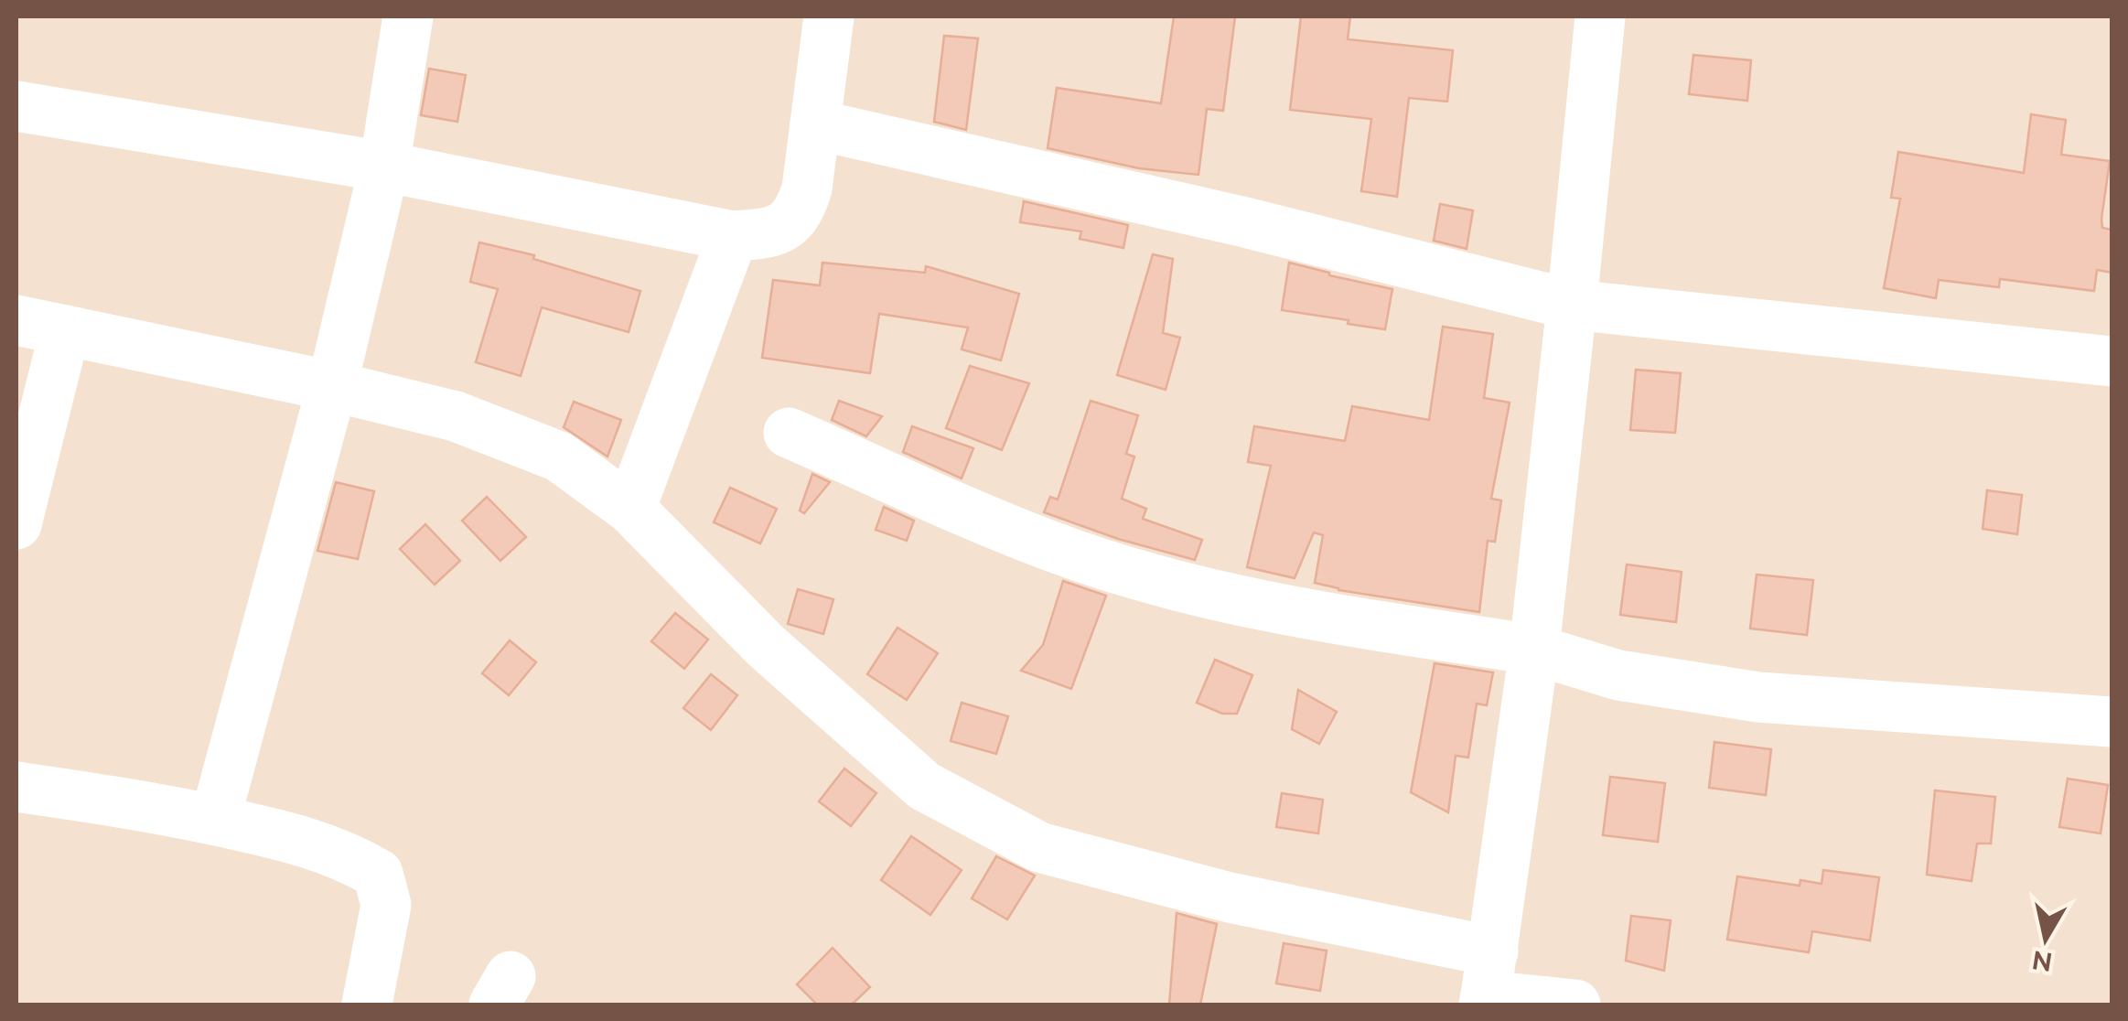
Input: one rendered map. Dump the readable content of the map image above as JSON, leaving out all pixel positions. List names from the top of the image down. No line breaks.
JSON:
{"north":"bottom"}
